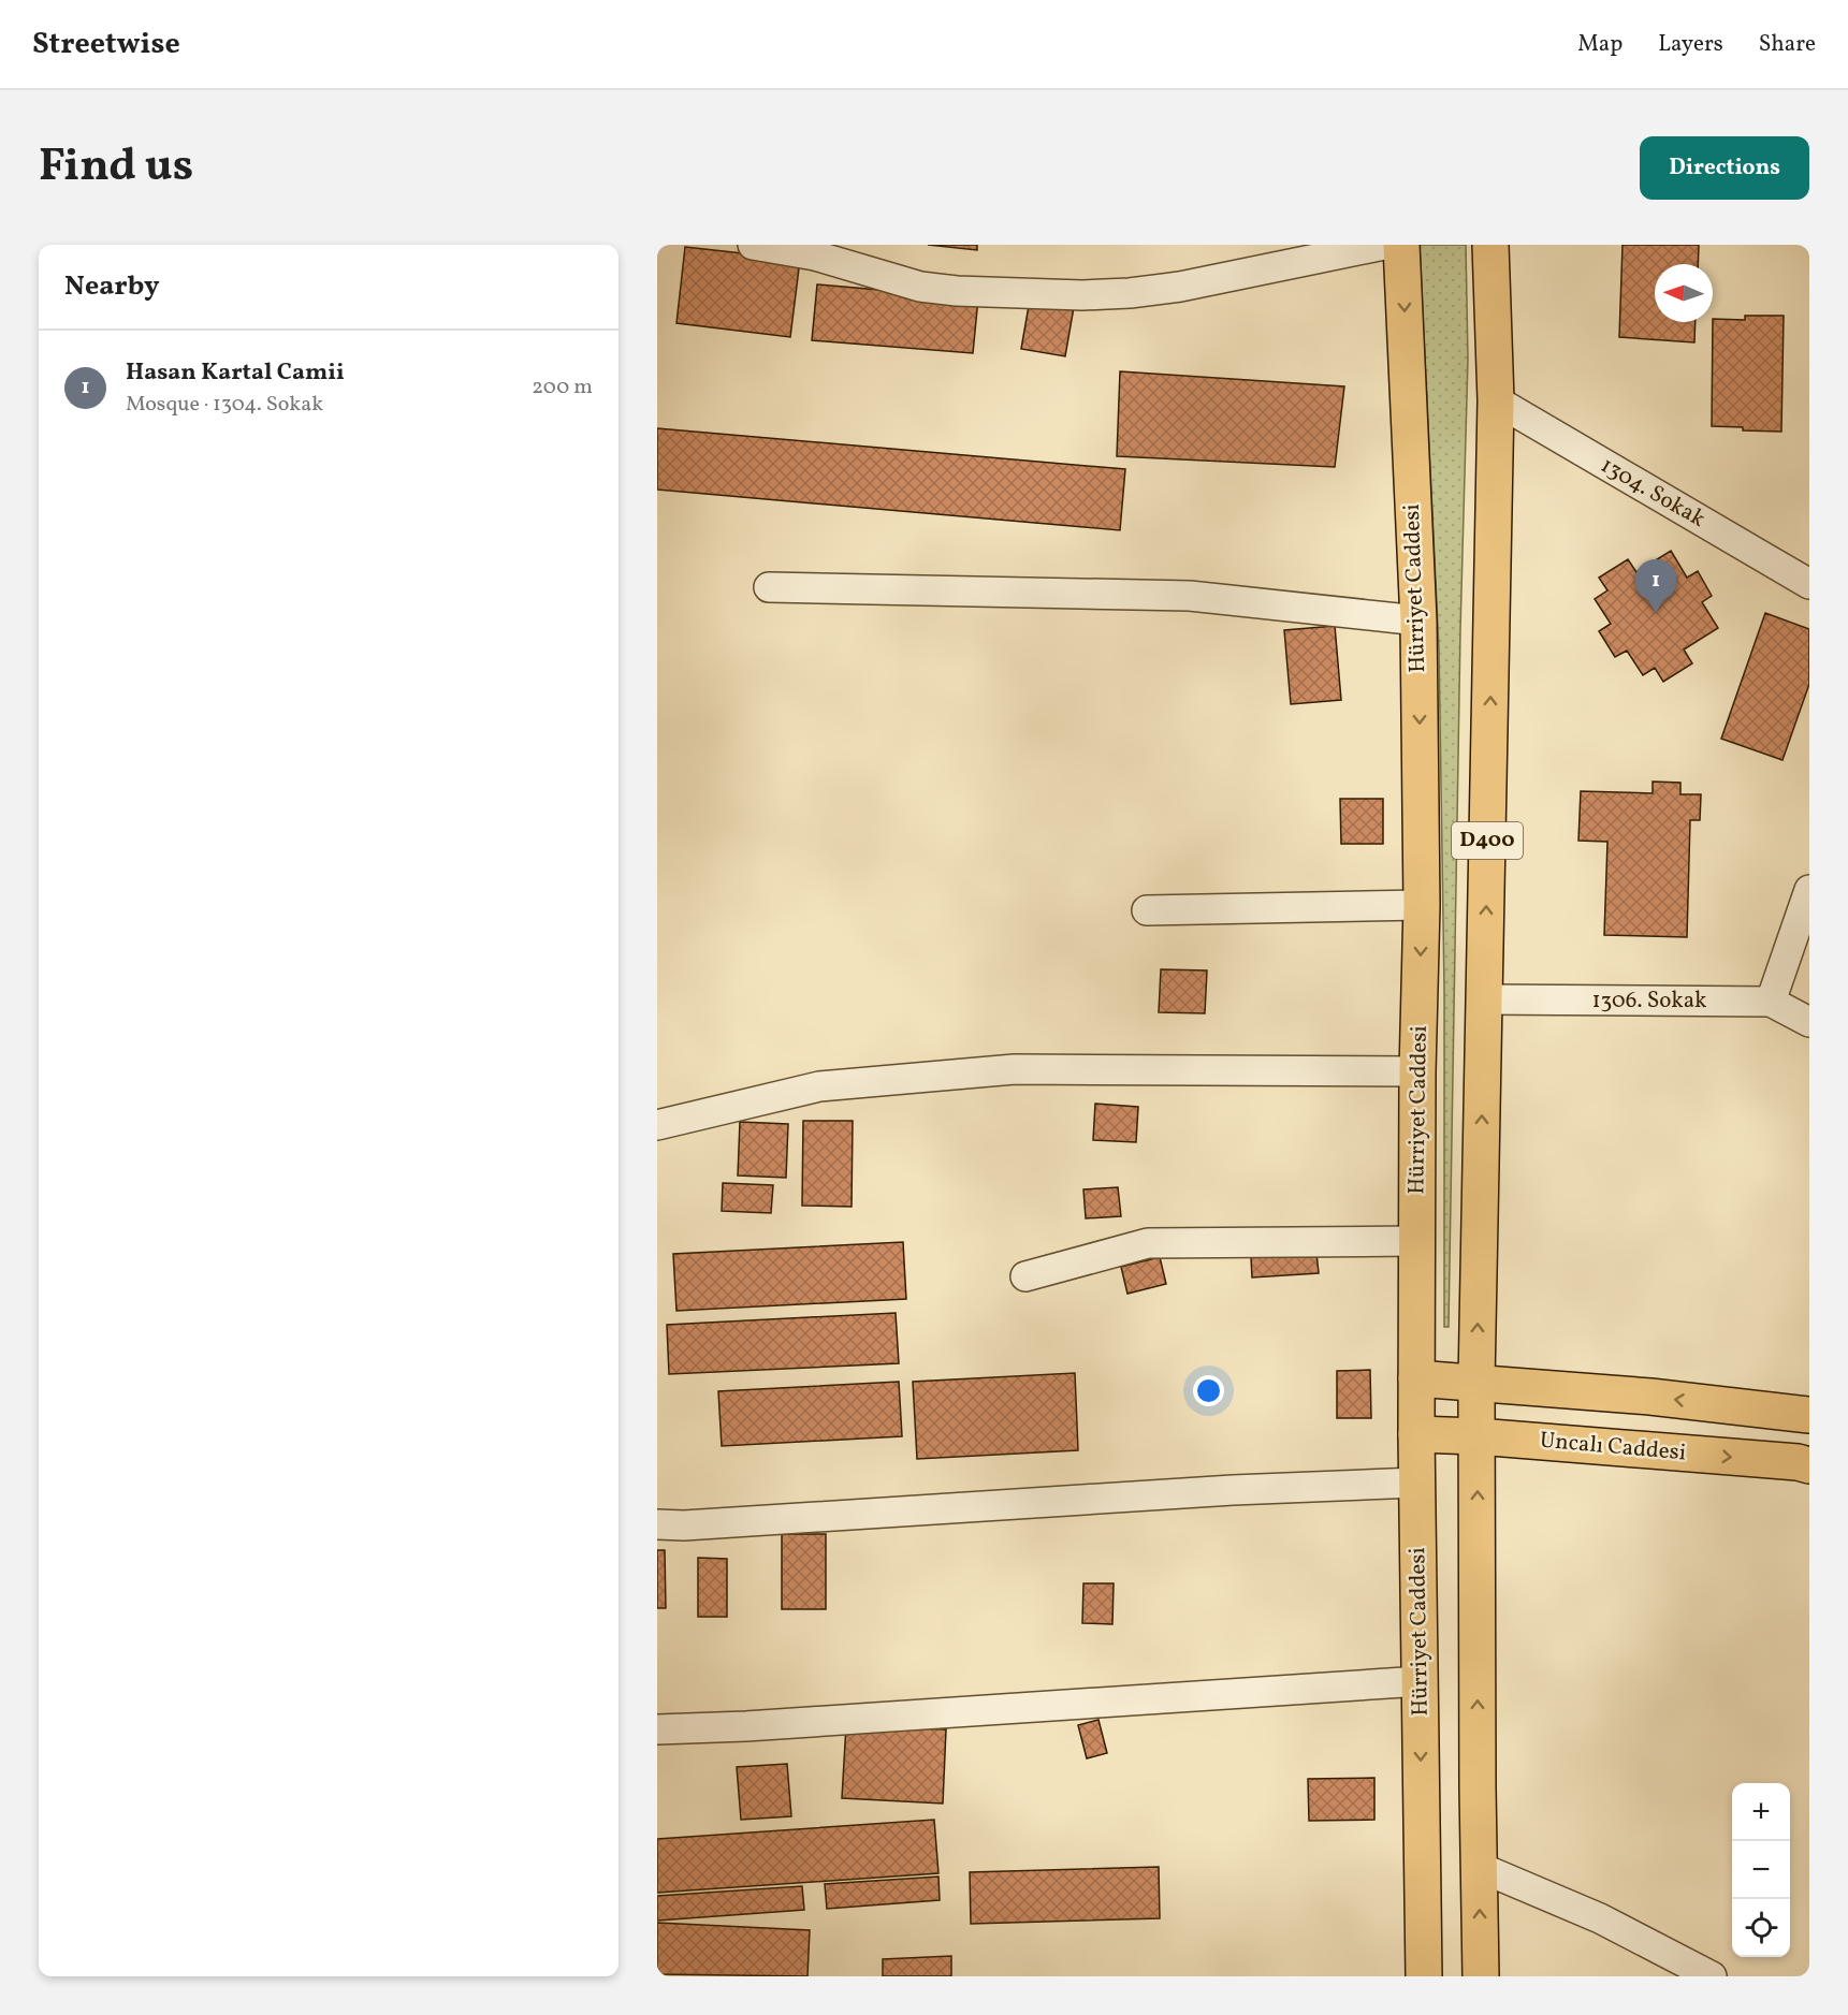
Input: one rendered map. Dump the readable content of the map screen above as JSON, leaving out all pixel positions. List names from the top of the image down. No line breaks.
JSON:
{"streets":{"main road":["Hürriyet Caddesi","D400","Uncalı Caddesi"],"street":["1304. Sokak","1306. Sokak"]},"crossings":[["1304. Sokak","D400"],["Hürriyet Caddesi","Uncalı Caddesi"],["D400","1306. Sokak"],["D400","Uncalı Caddesi"]],"north":"left","page":{"header":"Streetwise","nav":["Map","Layers","Share"],"title":"Find us","buttons":"Directions","heading":"Nearby","list":[{"mark":"1","name":"Hasan Kartal Camii","note":"Mosque · 1304. Sokak","value":"200 m"}],"pins":"1","map_buttons":["+","−"]}}
